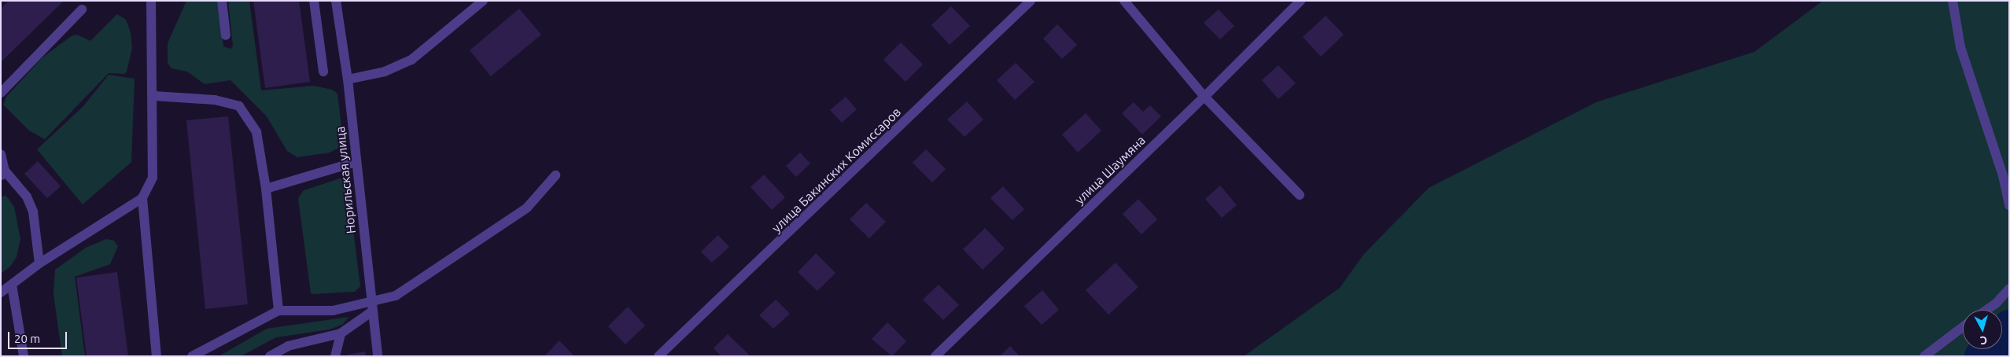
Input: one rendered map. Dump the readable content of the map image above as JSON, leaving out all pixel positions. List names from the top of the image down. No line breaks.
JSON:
{"streets":{"street":["улица Бакинских Комиссаров","улица Шаумяна","Норильская улица"]},"scale_bar":"20 m","north":"bottom"}
